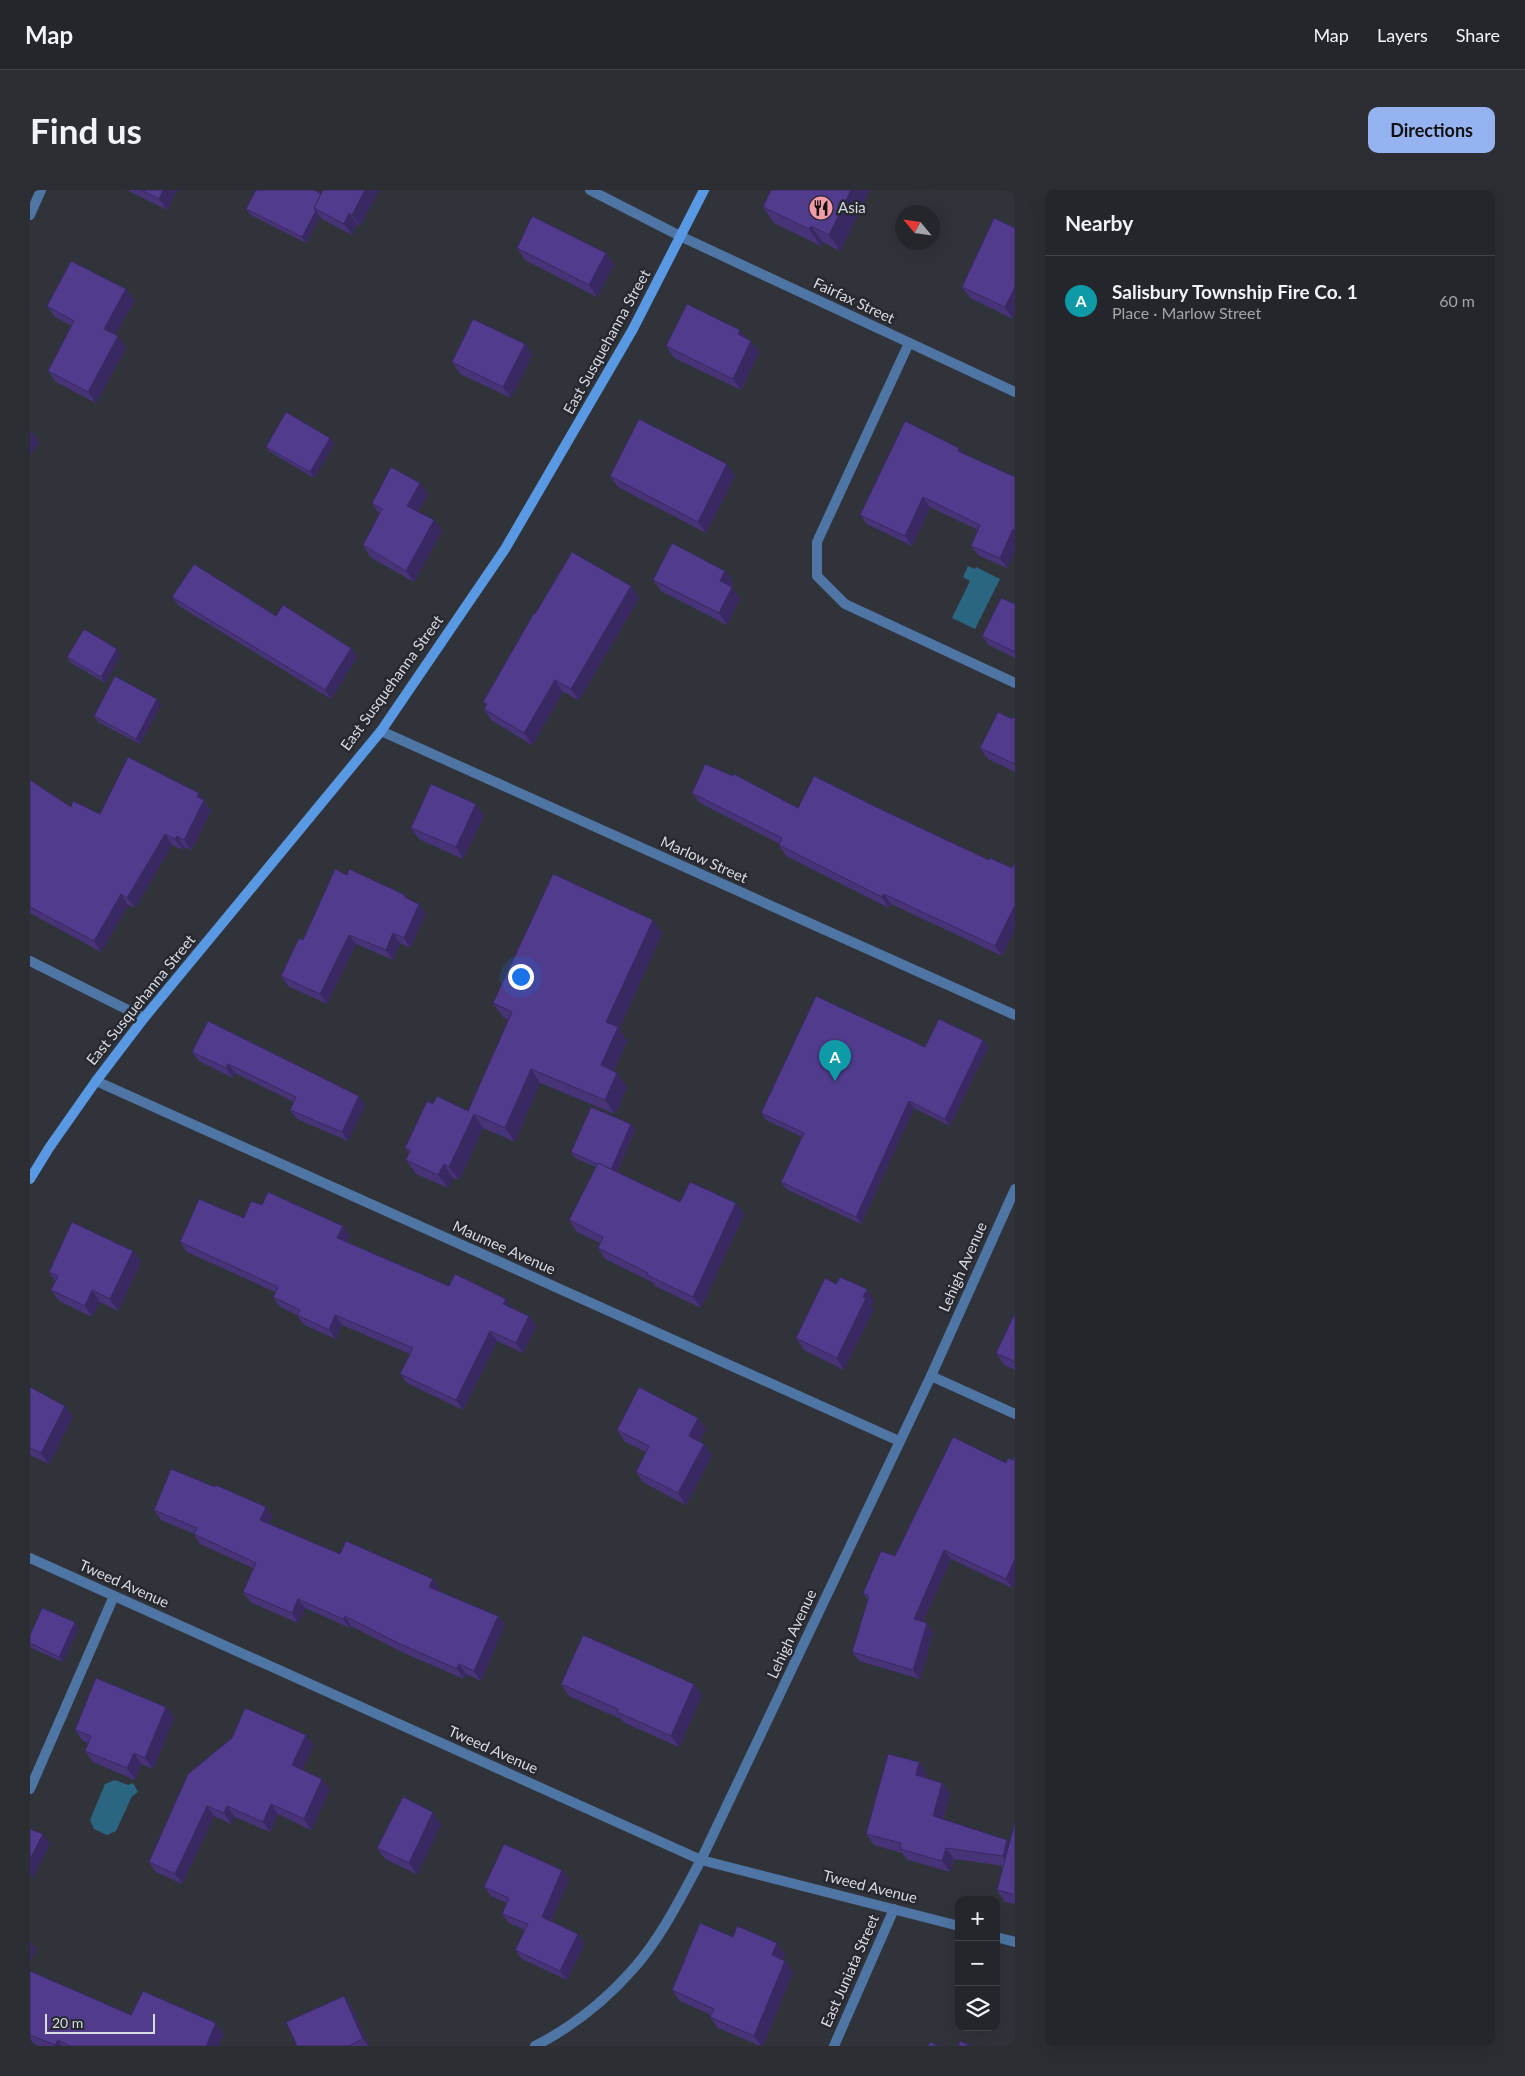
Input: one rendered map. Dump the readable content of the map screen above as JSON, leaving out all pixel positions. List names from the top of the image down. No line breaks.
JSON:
{"streets":{"main road":["East Susquehanna Street"],"street":["Fairfax Street","Marlow Street","Maumee Avenue","Lehigh Avenue","Tweed Avenue","East Juniata Street"]},"crossings":[["Fairfax Street","East Susquehanna Street"],["East Susquehanna Street","Marlow Street"],["East Susquehanna Street","Maumee Avenue"],["Maumee Avenue","Lehigh Avenue"],["Lehigh Avenue","Tweed Avenue"],["Tweed Avenue","East Juniata Street"]],"places":{"restaurant":["Asia"]},"scale_bar":"20 m","north":"top left","page":{"header":"Map","nav":["Map","Layers","Share"],"buttons":"Directions","title":"Find us","heading":"Nearby","list":[{"mark":"A","name":"Salisbury Township Fire Co. 1","note":"Place · Marlow Street","value":"60 m"}],"pins":"A","map_buttons":["+","−"],"scale":"20 m"}}
